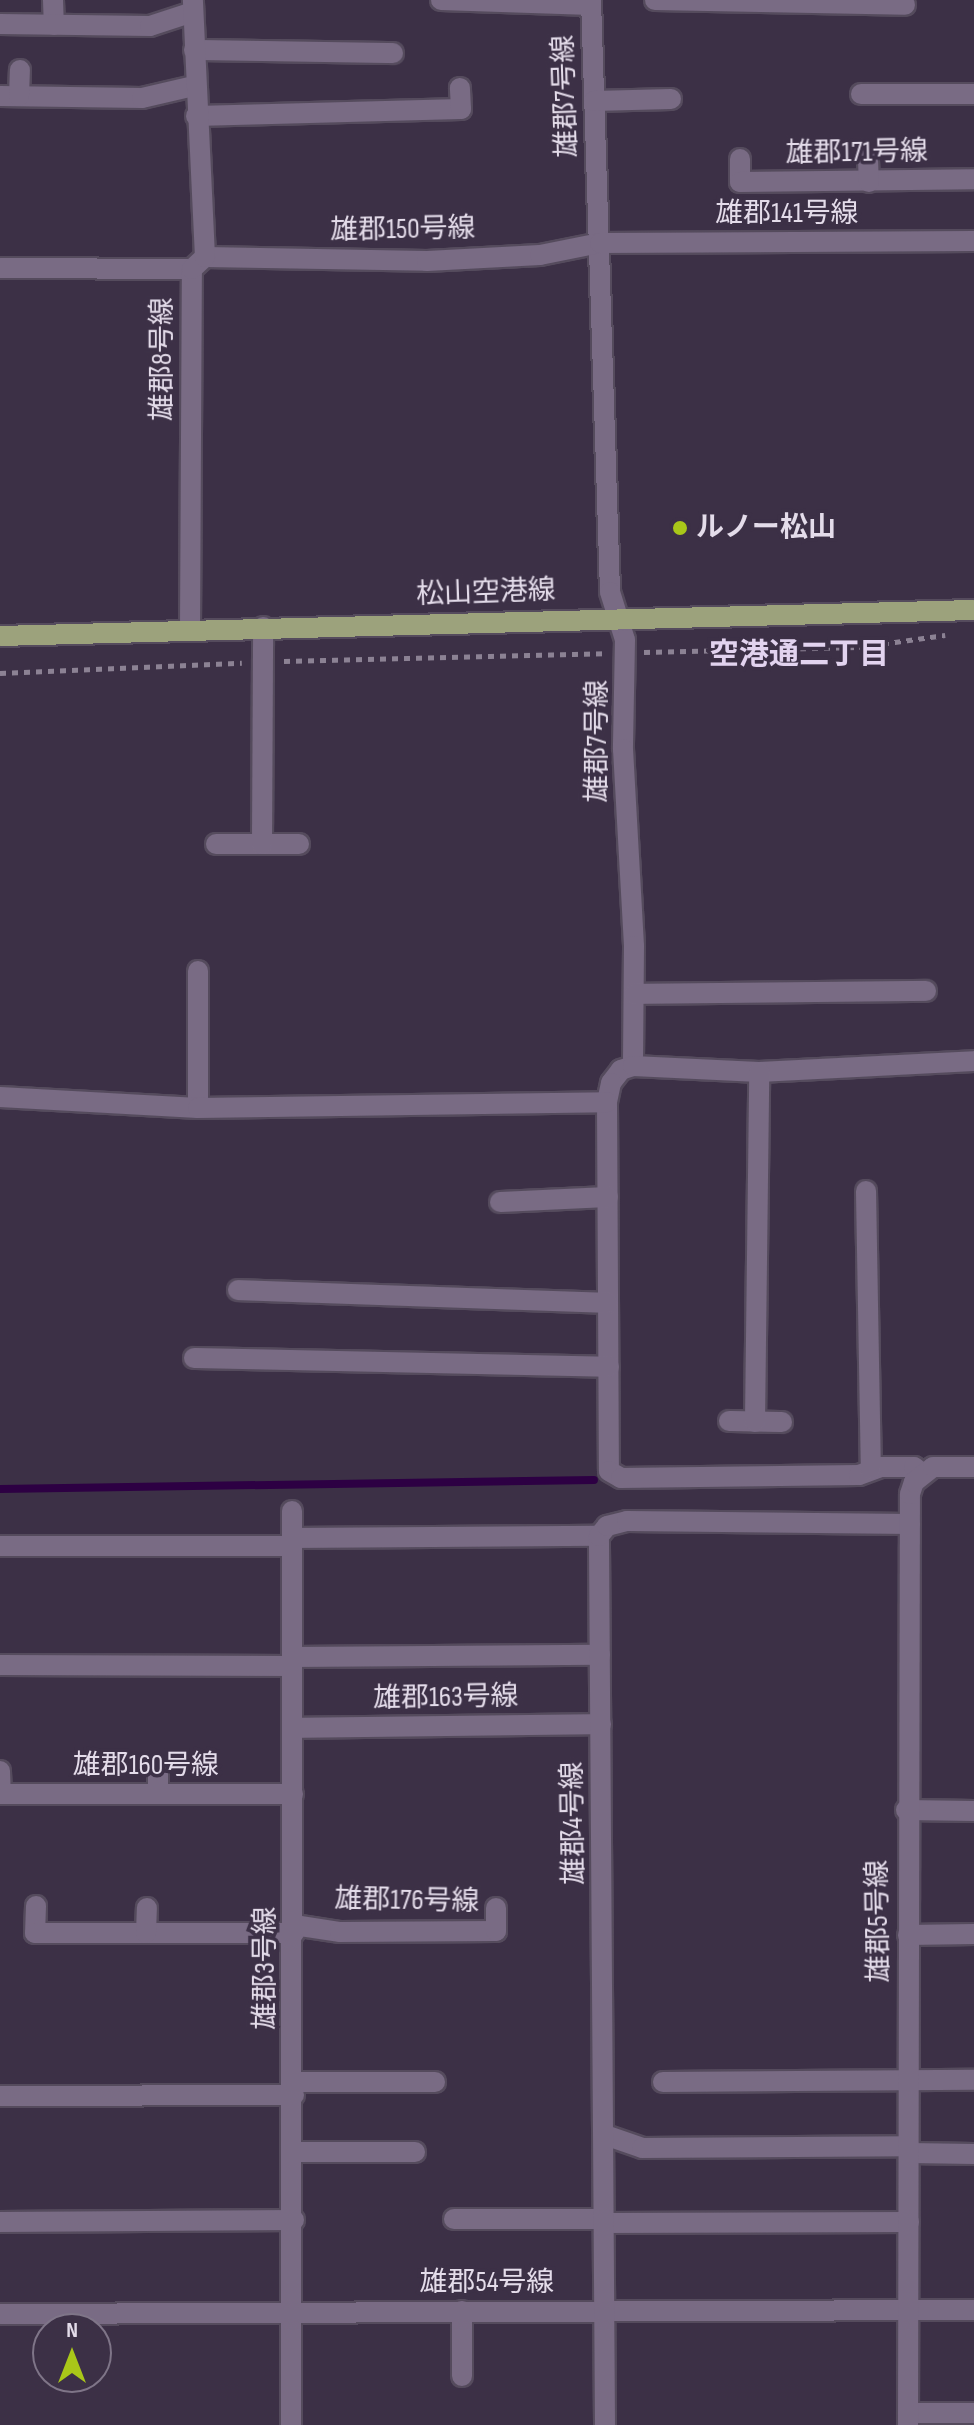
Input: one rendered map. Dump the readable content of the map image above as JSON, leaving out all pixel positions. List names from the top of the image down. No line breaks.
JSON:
{"streets":{"main road":["松山空港線"],"street":["雄郡7号線","雄郡171号線","雄郡141号線","雄郡150号線","雄郡8号線","雄郡163号線","雄郡160号線","雄郡4号線","雄郡176号線","雄郡5号線","雄郡3号線","雄郡54号線"]},"crossings":[["雄郡7号線","雄郡141号線"],["雄郡7号線","雄郡150号線"],["雄郡7号線","松山空港線"],["雄郡141号線","雄郡150号線"],["雄郡150号線","雄郡8号線"],["雄郡8号線","松山空港線"],["雄郡163号線","雄郡4号線"],["雄郡163号線","雄郡3号線"],["雄郡160号線","雄郡3号線"],["雄郡4号線","雄郡54号線"],["雄郡176号線","雄郡3号線"],["雄郡5号線","雄郡54号線"],["雄郡3号線","雄郡54号線"]],"districts":["空港通二丁目"],"places":["ルノー松山"],"north":"top"}
